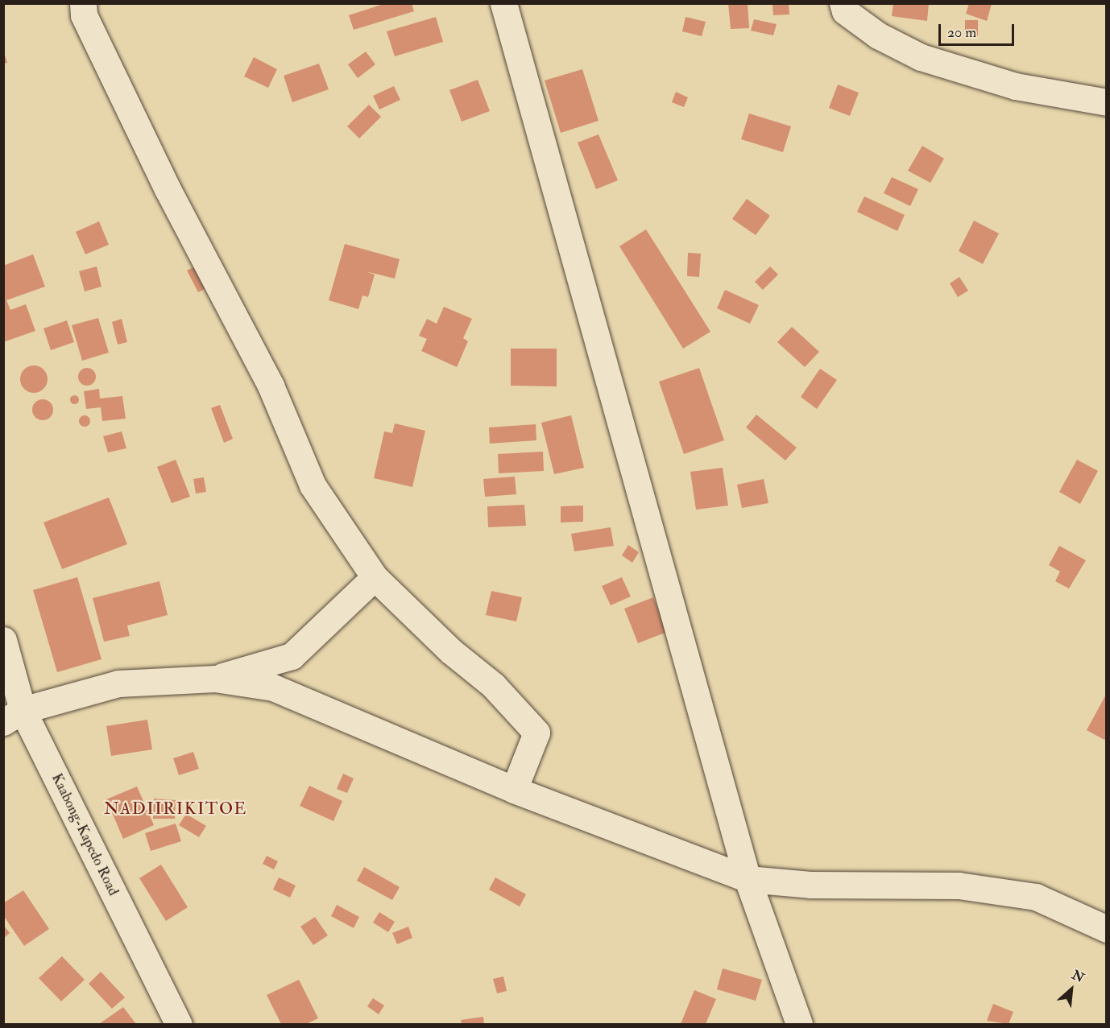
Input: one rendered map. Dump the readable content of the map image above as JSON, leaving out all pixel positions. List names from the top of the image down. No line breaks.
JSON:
{"streets":{"street":["Kaabong-Kapedo Road"]},"districts":["NADIIRIKITOE"],"scale_bar":"20 m","north":"top right"}
